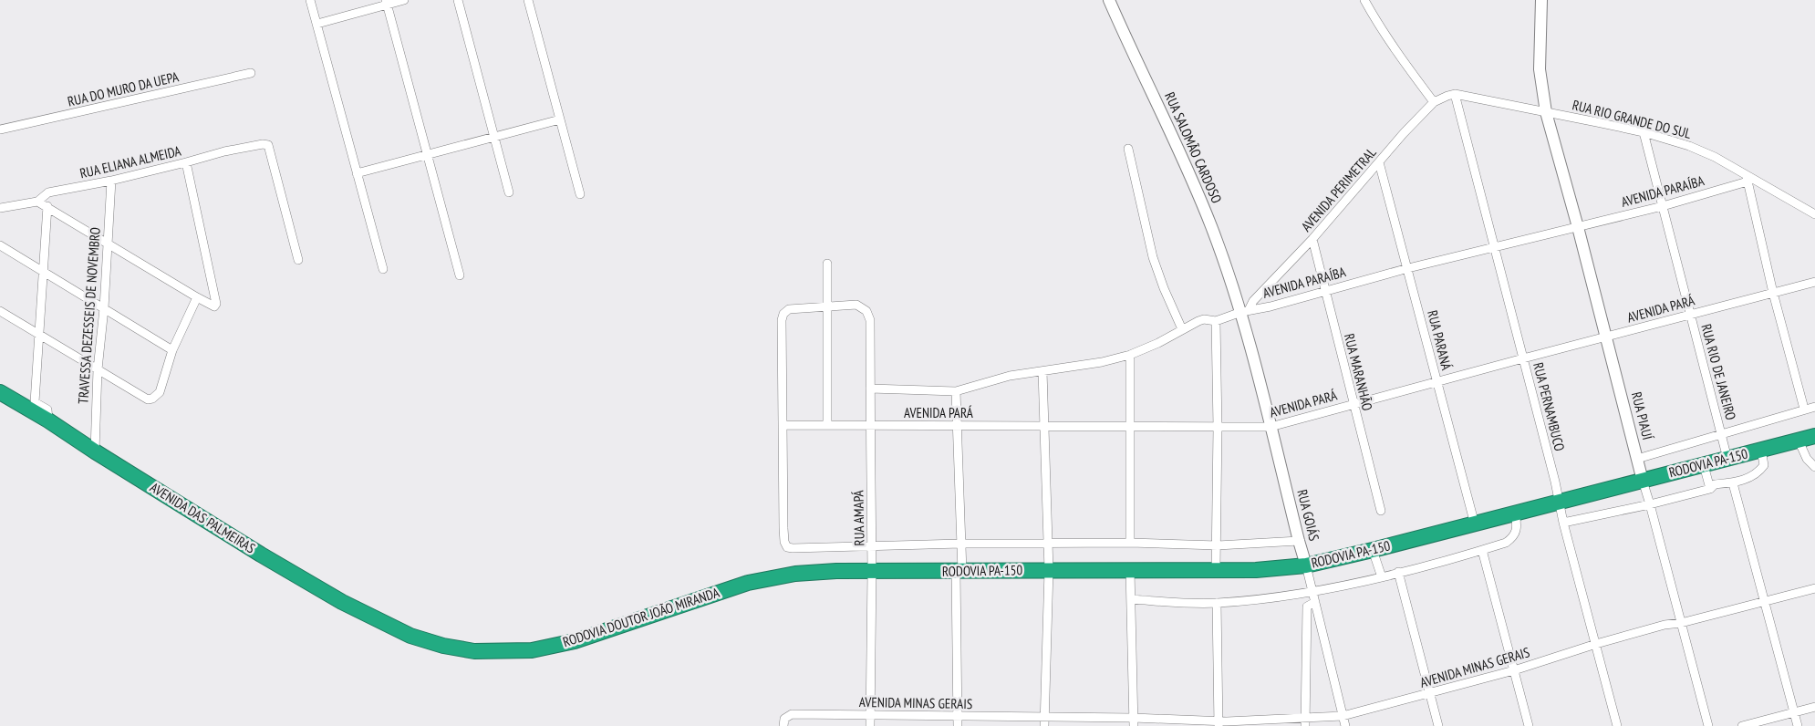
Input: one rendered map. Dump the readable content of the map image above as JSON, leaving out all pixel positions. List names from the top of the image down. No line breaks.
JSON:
{"streets":{"highway":["RODOVIA PA-150","AVENIDA DAS PALMEIRAS","RODOVIA DOUTOR JOÃO MIRANDA"],"street":["RUA DO MURO DA UEPA","RUA RIO GRANDE DO SUL","RUA SALOMÃO CARDOSO","RUA ELIANA ALMEIDA","AVENIDA PERIMETRAL","AVENIDA PARAÍBA","AVENIDA PARÁ","TRAVESSA DEZESSEIS DE NOVEMBRO","RUA PARANÁ","RUA MARANHÃO","RUA RIO DE JANEIRO","RUA PERNAMBUCO","RUA PIAUÍ","RUA GOIÁS","RUA AMAPÁ","AVENIDA MINAS GERAIS"]},"crossings":[["RUA RIO GRANDE DO SUL","AVENIDA PERIMETRAL"],["RUA RIO GRANDE DO SUL","AVENIDA PARAÍBA"],["RUA RIO GRANDE DO SUL","RUA RIO DE JANEIRO"],["RUA RIO GRANDE DO SUL","RUA PERNAMBUCO"],["RUA RIO GRANDE DO SUL","RUA PIAUÍ"],["RUA SALOMÃO CARDOSO","AVENIDA PERIMETRAL"],["RUA SALOMÃO CARDOSO","AVENIDA PARAÍBA"],["RUA SALOMÃO CARDOSO","RUA GOIÁS"],["RUA ELIANA ALMEIDA","TRAVESSA DEZESSEIS DE NOVEMBRO"],["AVENIDA PERIMETRAL","AVENIDA PARAÍBA"],["AVENIDA PERIMETRAL","RUA PARANÁ"],["AVENIDA PERIMETRAL","RUA MARANHÃO"],["AVENIDA PERIMETRAL","RUA PERNAMBUCO"],["AVENIDA PERIMETRAL","RUA GOIÁS"],["AVENIDA PARAÍBA","RUA PARANÁ"],["AVENIDA PARAÍBA","RUA MARANHÃO"],["AVENIDA PARAÍBA","RUA RIO DE JANEIRO"],["AVENIDA PARAÍBA","RUA PERNAMBUCO"],["AVENIDA PARAÍBA","RUA PIAUÍ"],["AVENIDA PARAÍBA","RUA GOIÁS"],["AVENIDA PARAÍBA","RUA AMAPÁ"],["AVENIDA PARÁ","RUA PARANÁ"],["AVENIDA PARÁ","RUA MARANHÃO"],["AVENIDA PARÁ","RUA RIO DE JANEIRO"],["AVENIDA PARÁ","RUA PERNAMBUCO"],["AVENIDA PARÁ","RUA PIAUÍ"],["AVENIDA PARÁ","RUA GOIÁS"],["AVENIDA PARÁ","RUA AMAPÁ"],["TRAVESSA DEZESSEIS DE NOVEMBRO","AVENIDA DAS PALMEIRAS"],["RUA PARANÁ","RODOVIA PA-150"],["RUA RIO DE JANEIRO","RODOVIA PA-150"],["RUA PERNAMBUCO","RODOVIA PA-150"],["RUA PERNAMBUCO","AVENIDA MINAS GERAIS"],["RUA PIAUÍ","RODOVIA PA-150"],["RUA PIAUÍ","AVENIDA MINAS GERAIS"],["RODOVIA PA-150","RUA GOIÁS"],["RODOVIA PA-150","RUA AMAPÁ"],["RODOVIA PA-150","RODOVIA DOUTOR JOÃO MIRANDA"],["RUA GOIÁS","AVENIDA MINAS GERAIS"],["AVENIDA DAS PALMEIRAS","RODOVIA DOUTOR JOÃO MIRANDA"],["RUA AMAPÁ","RODOVIA DOUTOR JOÃO MIRANDA"],["RUA AMAPÁ","AVENIDA MINAS GERAIS"]]}
